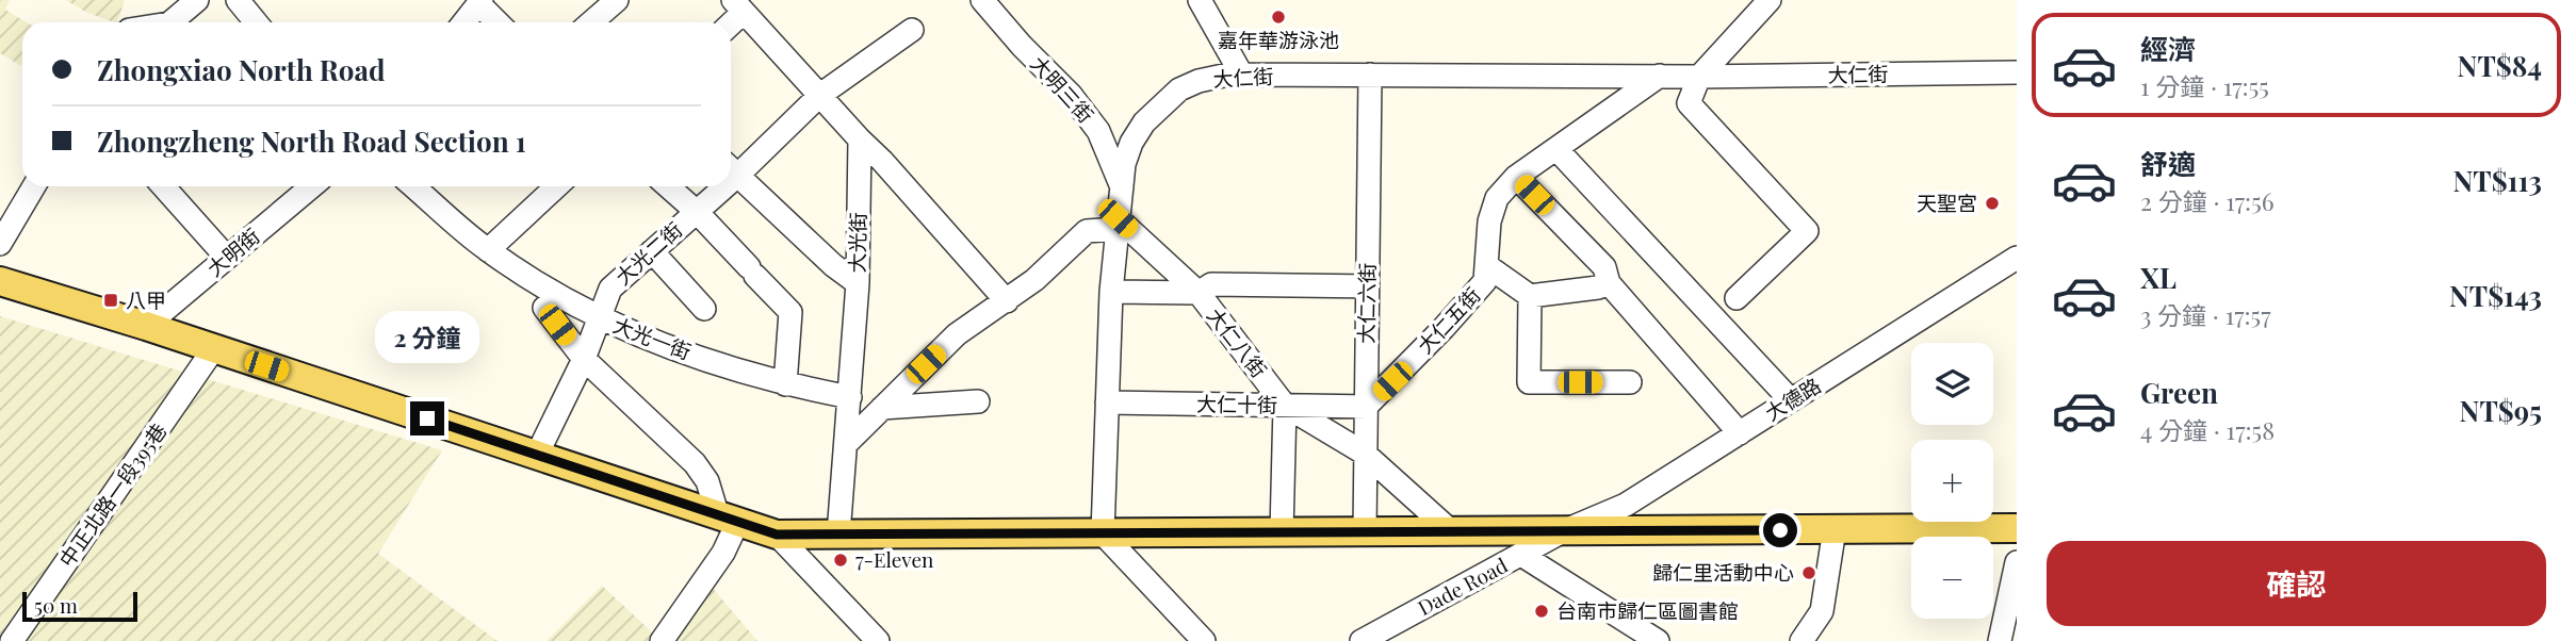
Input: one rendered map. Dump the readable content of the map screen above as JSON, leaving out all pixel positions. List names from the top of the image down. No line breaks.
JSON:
{"streets":{"street":["大仁街","大明三街","大光街","大明街","大光二街","大仁六街","大仁五街","大光一街","大仁八街","大德路","大仁十街","中正北路一段395巷","Dade Road"]},"crossings":[["大仁街","大明三街"],["大仁街","大仁六街"],["大仁街","大仁五街"],["大仁街","大仁八街"],["大仁街","大仁十街"],["大光街","大光一街"],["大光二街","大光一街"],["大仁六街","大仁五街"],["大仁六街","大仁八街"],["大仁六街","大仁十街"],["大仁五街","大仁十街"],["大仁八街","大仁十街"],["大德路","Dade Road"]],"places":{"other":["嘉年華游泳池","天聖宮","7-Eleven","歸仁里活動中心","台南市歸仁區圖書館"],"transit":["八甲"]},"scale_bar":"50 m","page":{"list":[{"name":"經濟","note":"1 分鐘 · 17:55","value":"NT$84"},{"name":"舒適","note":"2 分鐘 · 17:56","value":"NT$113"},{"name":"XL","note":"3 分鐘 · 17:57","value":"NT$143"},{"name":"Green","note":"4 分鐘 · 17:58","value":"NT$95"}],"banner":["Zhongxiao North Road","Zhongzheng North Road Section 1"],"bubble":"2 分鐘","map_buttons":["+","−"],"buttons":"確認","scale":"50 m"}}
